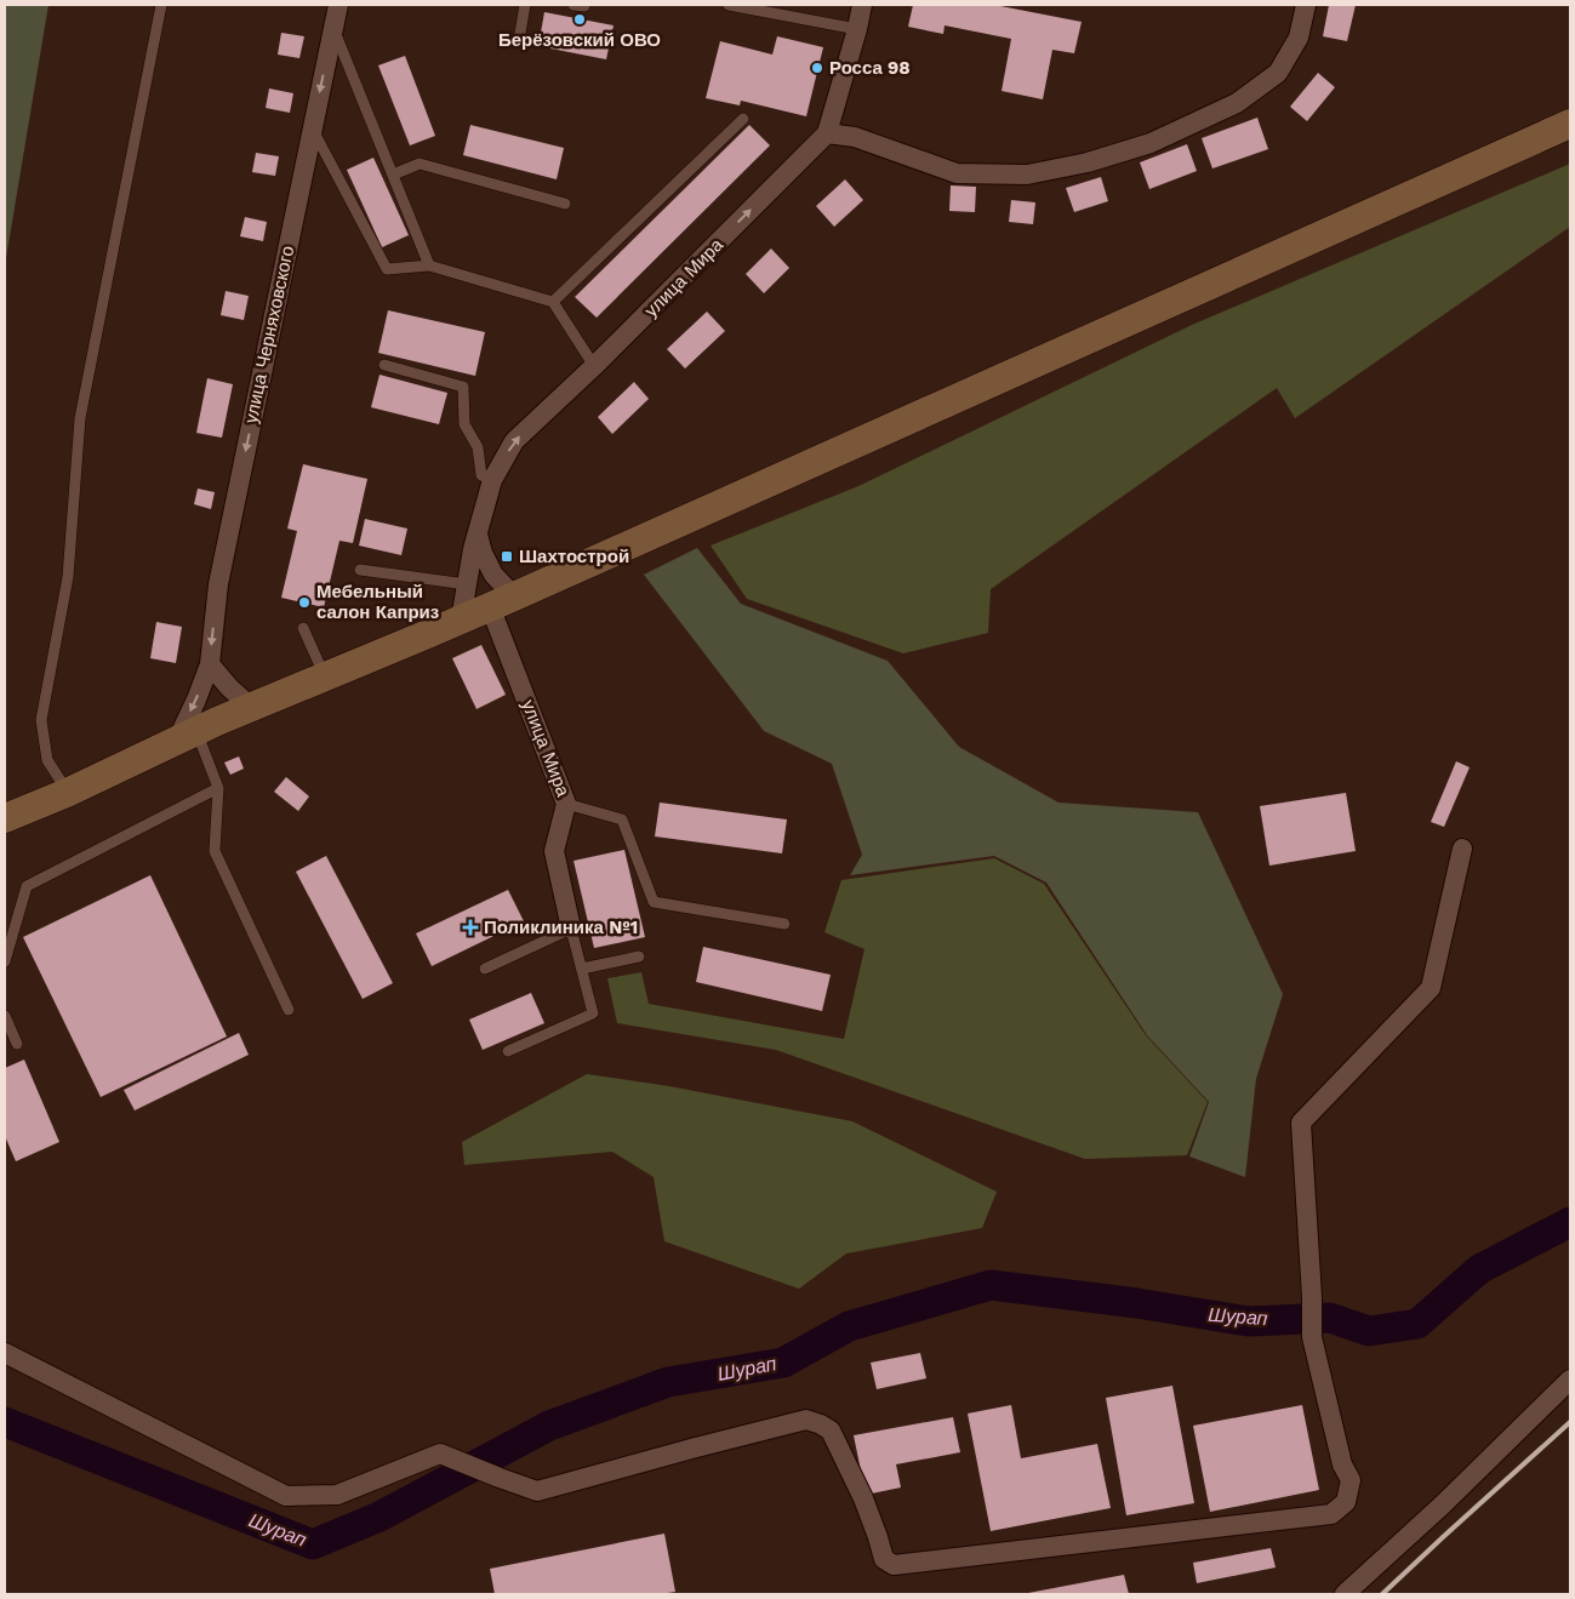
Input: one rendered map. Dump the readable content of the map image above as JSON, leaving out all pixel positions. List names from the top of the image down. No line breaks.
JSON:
{"streets":{"street":["улица Мира","улица Черняховского"]},"one_way":["улица Мира","улица Черняховского"],"water":["Шурап"],"places":{"other":["Берёзовский ОВО","Росса 98","Мебельный салон Каприз"],"transit":["Шахтострой"],"health":["Поликлиника №1"]}}
